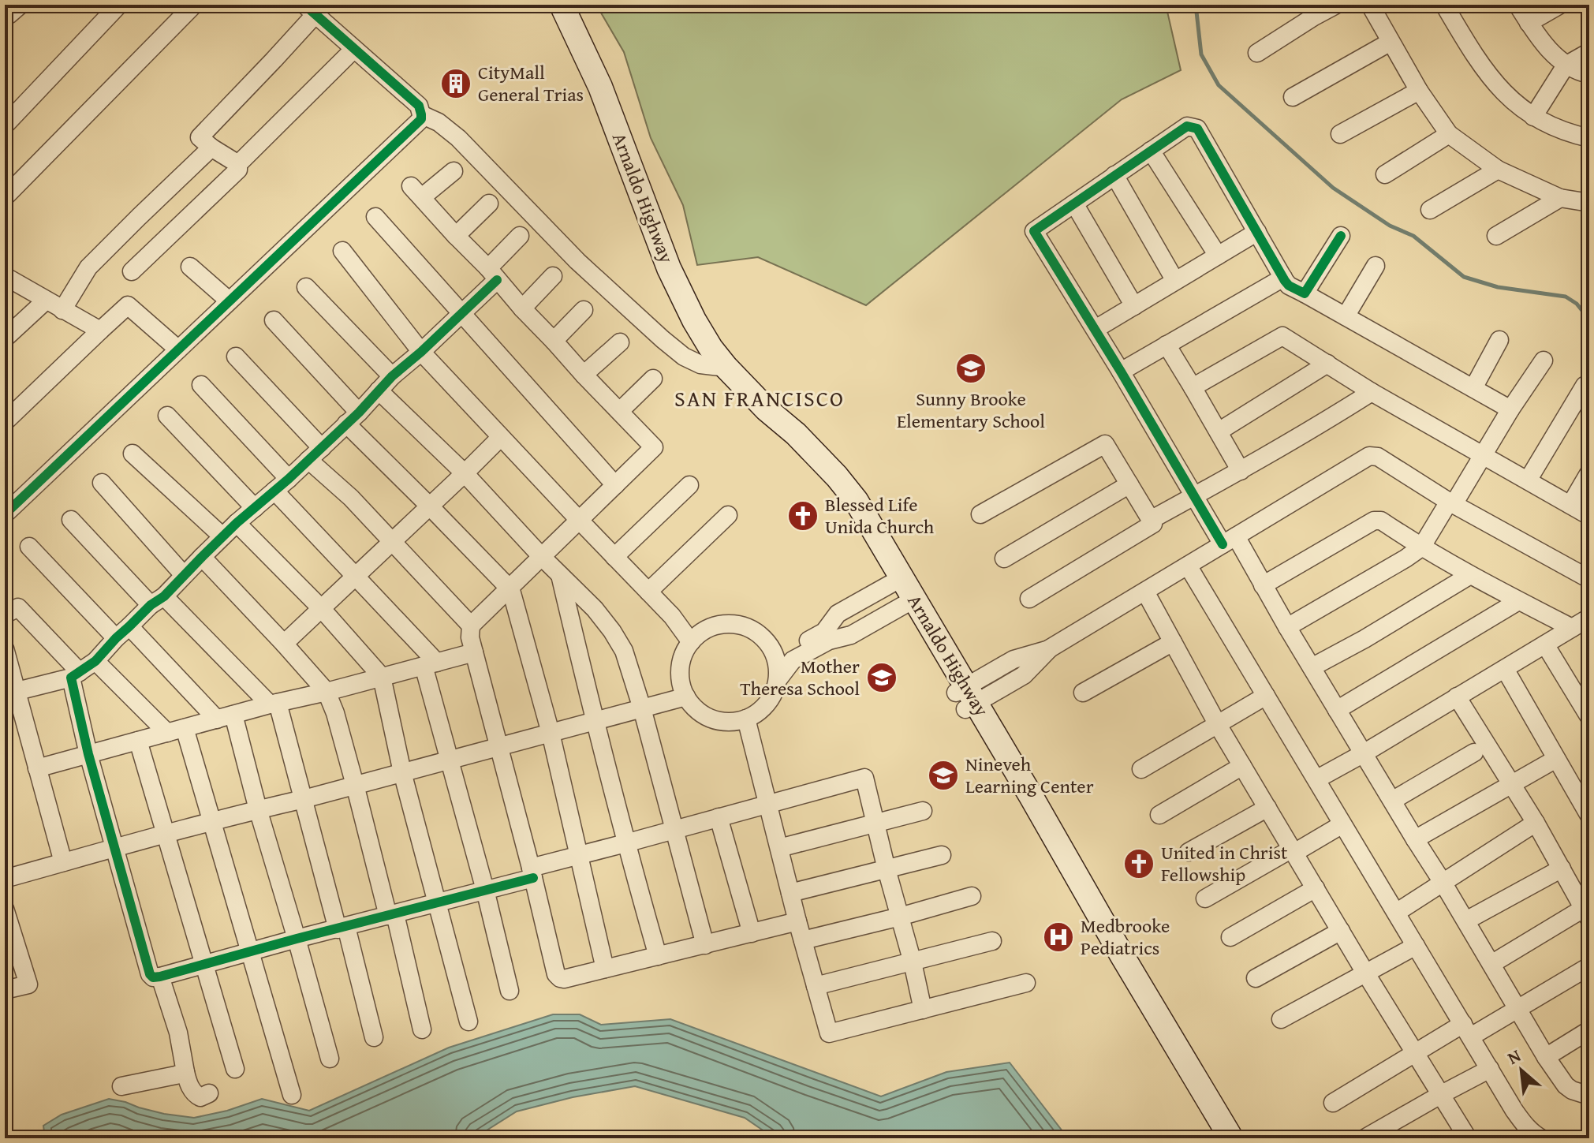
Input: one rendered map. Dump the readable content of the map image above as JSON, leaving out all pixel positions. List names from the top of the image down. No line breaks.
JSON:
{"streets":{"main road":["Arnaldo Highway"]},"districts":["SAN FRANCISCO"],"places":{"building":["CityMall General Trias"],"school or university":["Sunny Brooke Elementary School","Mother Theresa School","Nineveh Learning Center"],"church":["Blessed Life Unida Church","United in Christ Fellowship"],"hospital":["Medbrooke Pediatrics"]},"north":"top left"}
